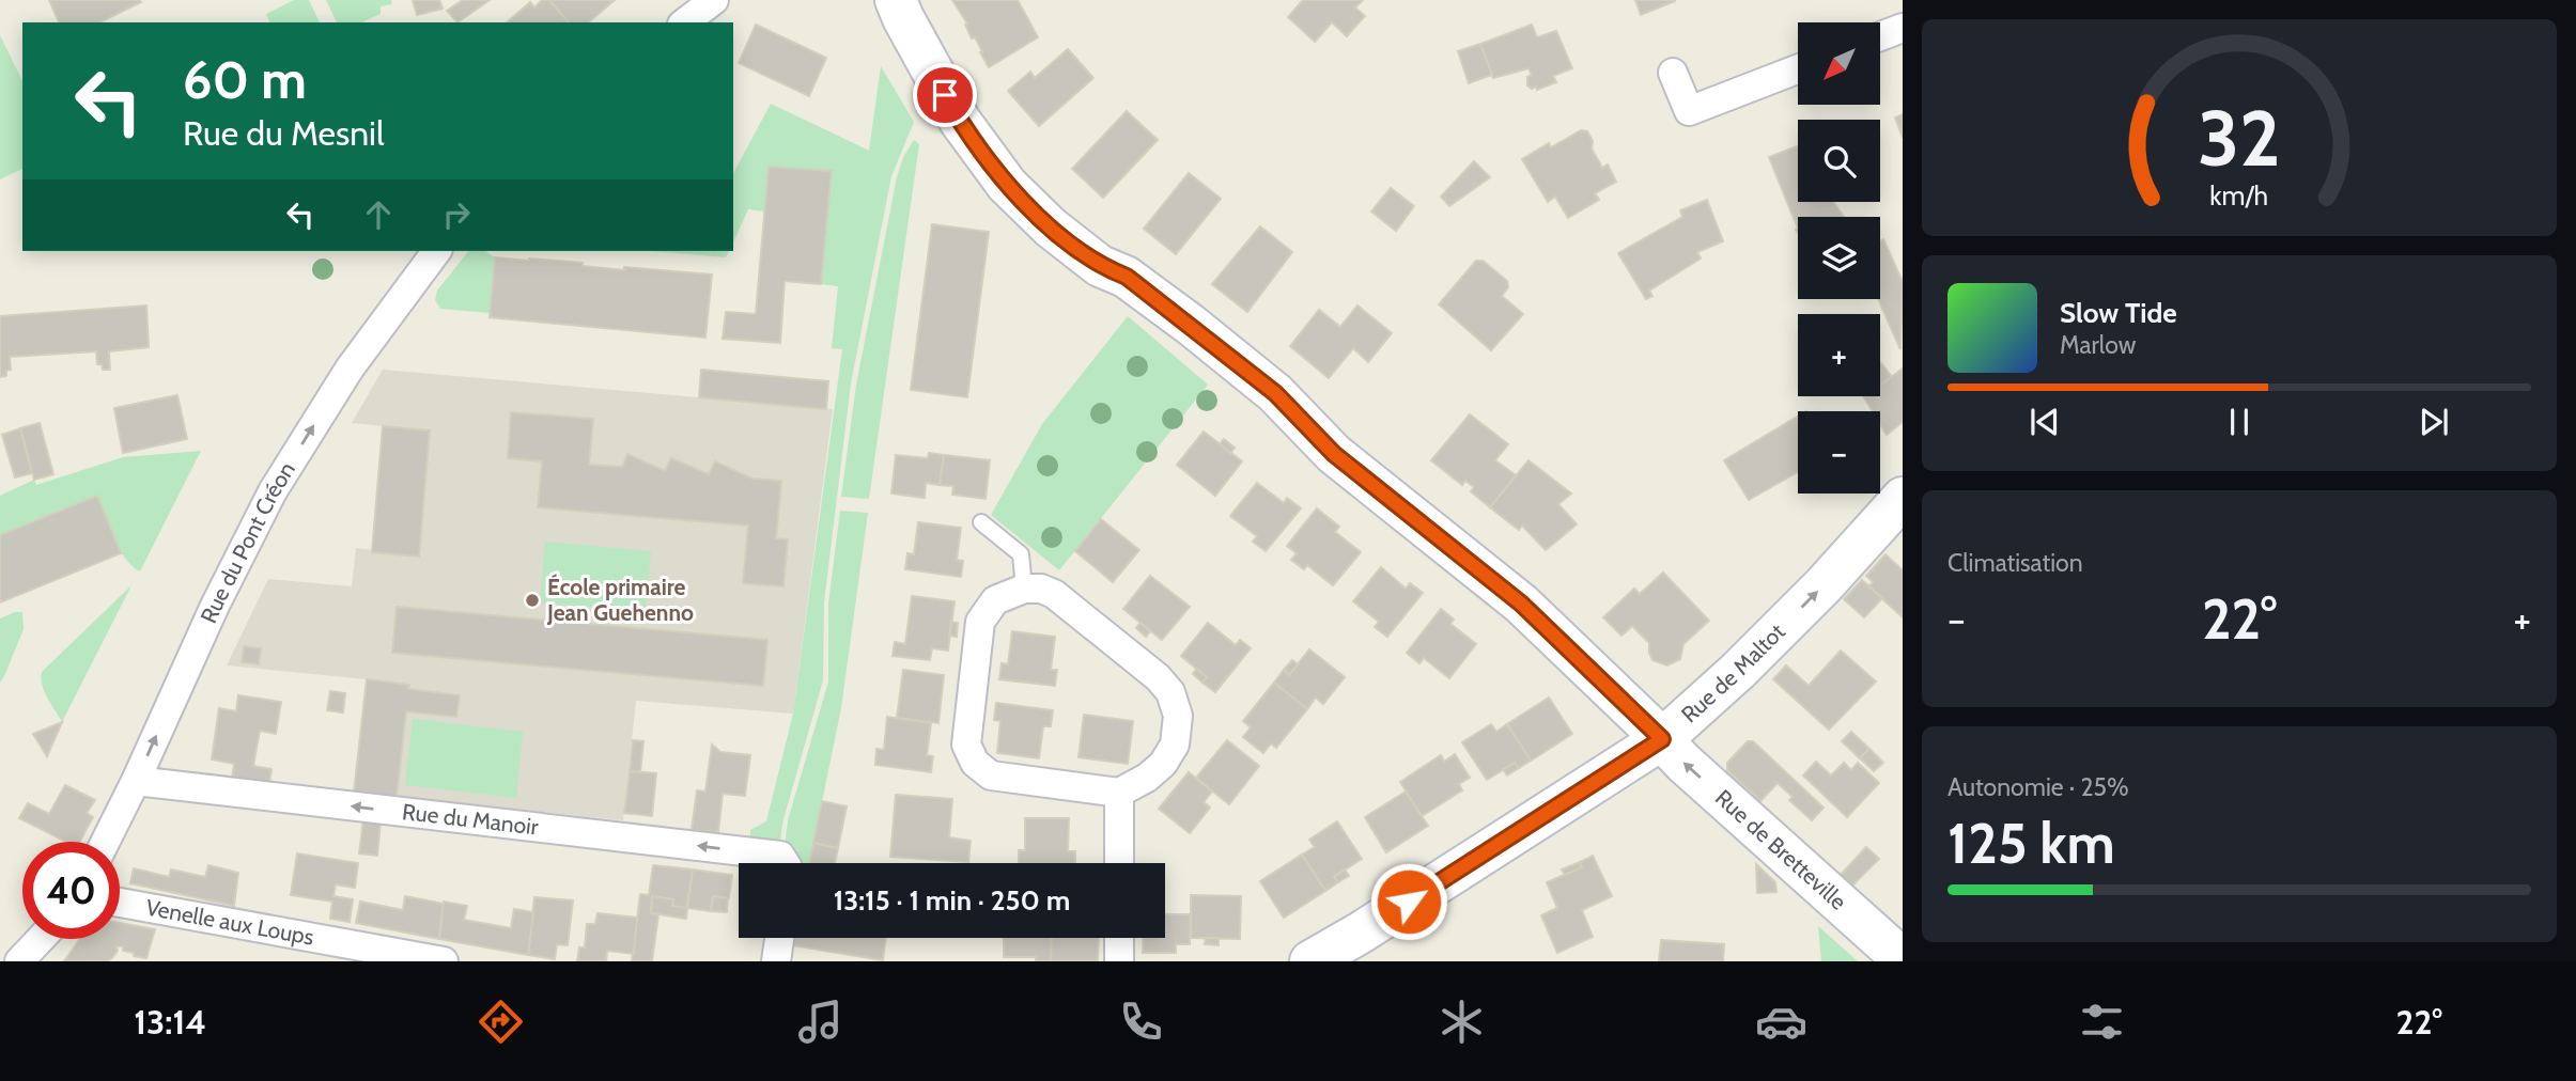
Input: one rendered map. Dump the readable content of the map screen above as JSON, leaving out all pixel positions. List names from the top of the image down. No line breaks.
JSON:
{"streets":{"street":["Rue du Pont Créon","Rue de Maltot","Rue du Manoir","Rue de Bretteville","Venelle aux Loups"]},"crossings":[["Rue du Pont Créon","Rue du Manoir"],["Rue de Maltot","Rue de Bretteville"]],"one_way":["Rue du Pont Créon","Rue de Maltot","Rue du Manoir"],"places":["École primaire Jean Guehenno"],"north":"bottom left","page":{"map_buttons":["+","−"],"turn":["60 m","Rue du Mesnil"],"song":["Slow Tide","Marlow"],"tile":["Climatisation",["Autonomie · 25%","125 km"]],"heat":["−","22°","+"],"limit":"40","trip":"13:15 · 1 min · 250 m","tabs":["13:14","22°"],"gauge":["32","km/h"]}}
